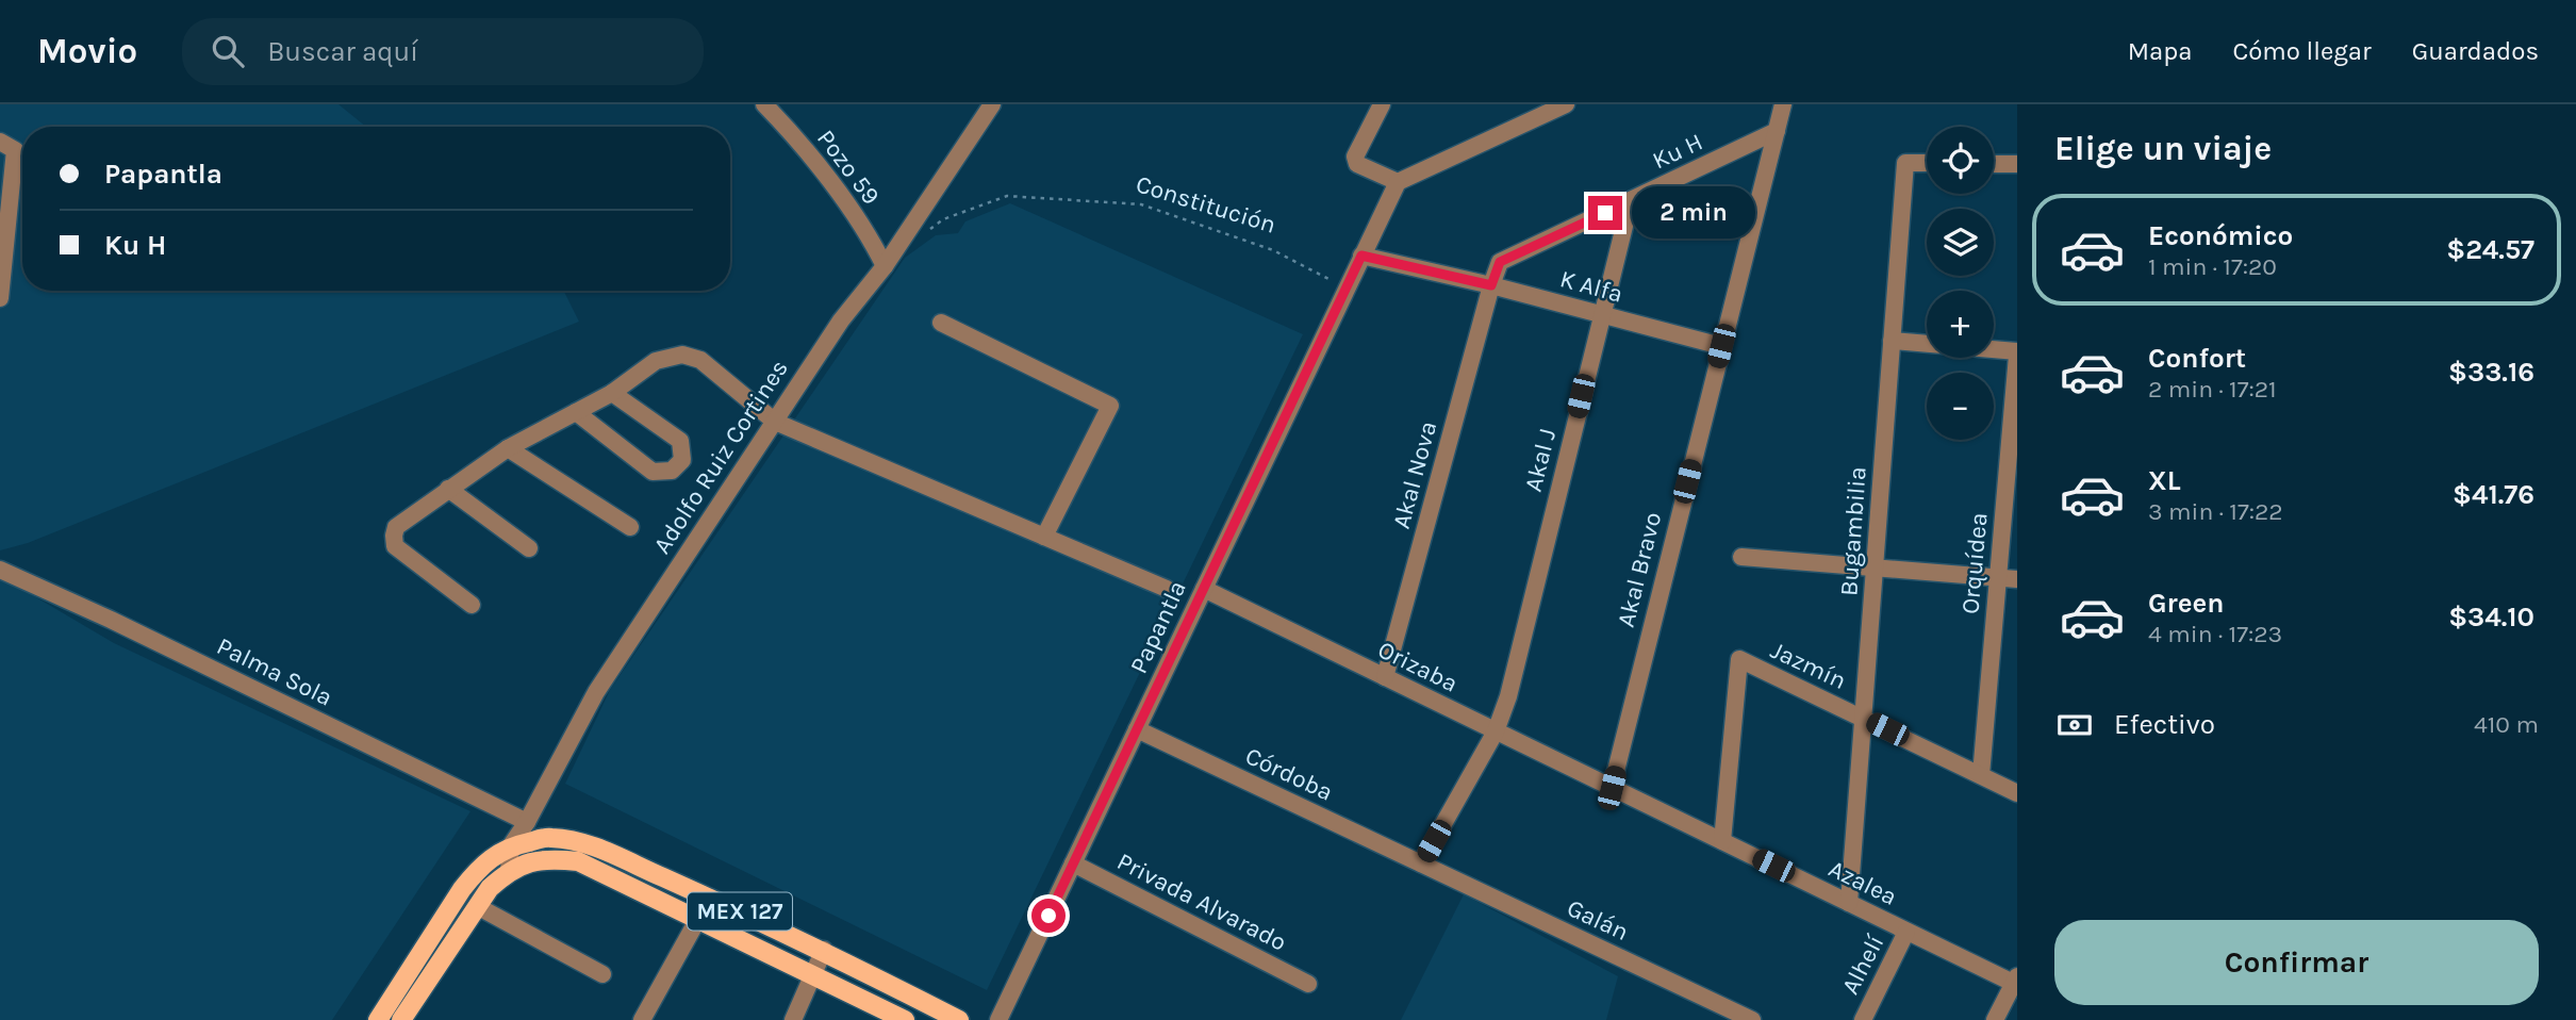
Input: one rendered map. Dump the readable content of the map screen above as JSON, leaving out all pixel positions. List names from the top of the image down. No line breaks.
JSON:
{"streets":{"main road":["Adolfo Ruiz Cortines","MEX 127"],"street":["Ku H","Pozo 59","K Alfa","Akal J","Akal Nova","Bugambilia","Orquídea","Akal Bravo","Papantla","Jazmín","Orizaba","Palma Sola","Córdoba","Azalea","Privada Alvarado","Galán","Alhelí"],"path":["Constitución"]},"crossings":[["Ku H","K Alfa"],["Ku H","Akal J"],["Ku H","Akal Nova"],["Ku H","Akal Bravo"],["Pozo 59","Adolfo Ruiz Cortines"],["Constitución","Papantla"],["K Alfa","Akal J"],["K Alfa","Akal Nova"],["K Alfa","Akal Bravo"],["K Alfa","Papantla"],["Adolfo Ruiz Cortines","Palma Sola"],["Adolfo Ruiz Cortines","MEX 127"],["Akal J","Orizaba"],["Akal J","Córdoba"],["Akal J","Galán"],["Akal Nova","Orizaba"],["Bugambilia","Jazmín"],["Bugambilia","Azalea"],["Orquídea","Jazmín"],["Akal Bravo","Orizaba"],["Akal Bravo","Azalea"],["Papantla","Orizaba"],["Papantla","Córdoba"],["Papantla","Privada Alvarado"],["Jazmín","Azalea"],["Orizaba","Azalea"],["Córdoba","Galán"],["Azalea","Alhelí"]],"page":{"header":"Movio","search":"Buscar aquí","nav":["Mapa","Cómo llegar","Guardados"],"heading":"Elige un viaje","map_buttons":["+","−"],"banner":["Papantla","Ku H"],"bubble":"2 min","list":[{"name":"Económico","note":"1 min · 17:20","value":"$24.57"},{"name":"Confort","note":"2 min · 17:21","value":"$33.16"},{"name":"XL","note":"3 min · 17:22","value":"$41.76"},{"name":"Green","note":"4 min · 17:23","value":"$34.10"}],"pay":["Efectivo","410 m"],"buttons":"Confirmar"}}
